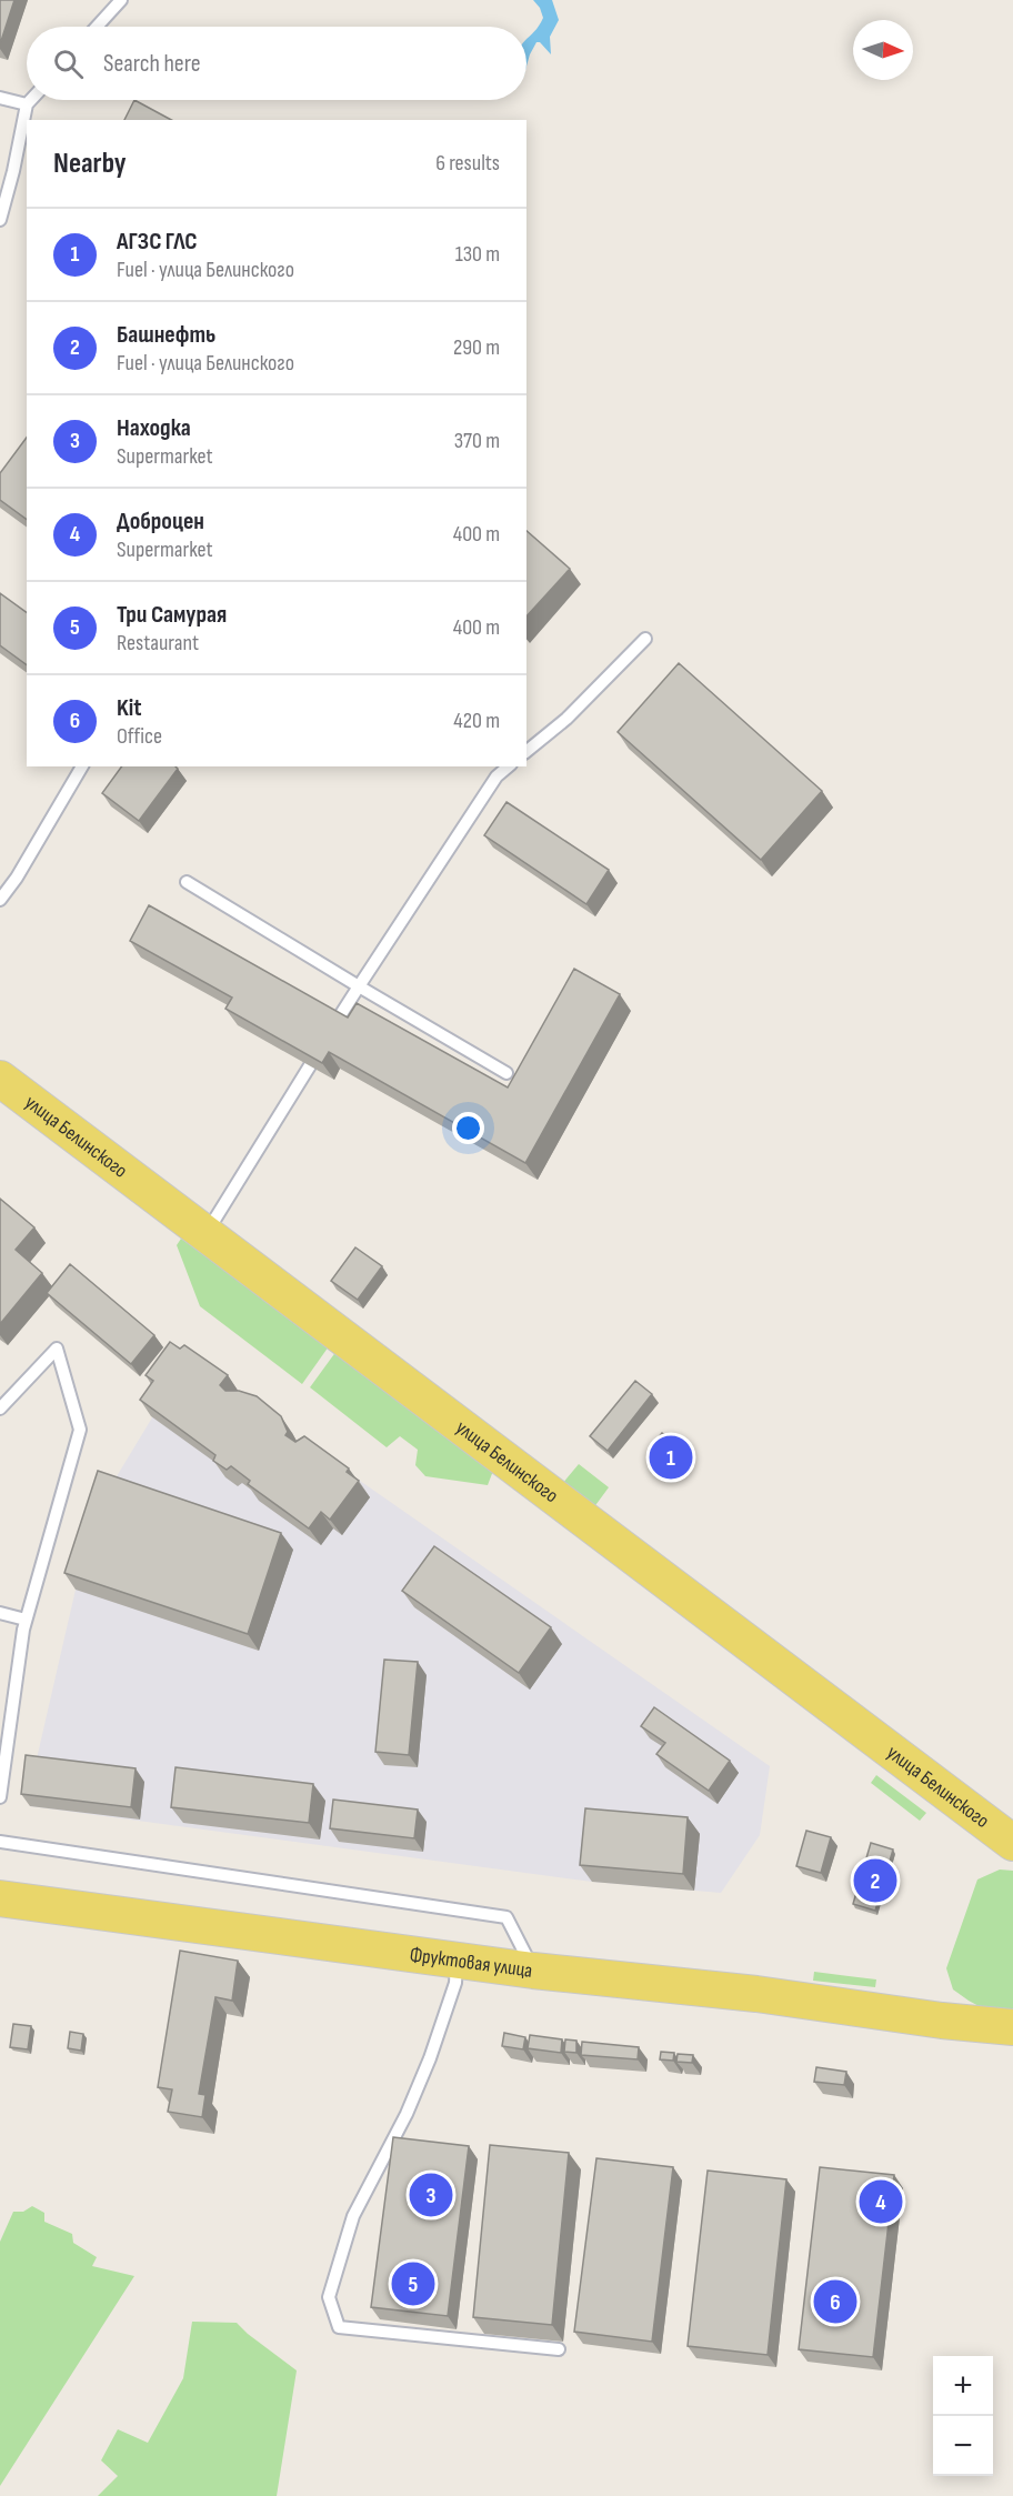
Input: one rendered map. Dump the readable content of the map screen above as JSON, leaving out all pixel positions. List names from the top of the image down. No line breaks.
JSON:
{"streets":{"main road":["улица Белинского","Фруктовая улица"]},"north":"right","page":{"search":"Search here","heading":["Nearby","6 results"],"list":[{"mark":"1","name":"АГЗС ГЛС","note":"Fuel · улица Белинского","value":"130 m"},{"mark":"2","name":"Башнефть","note":"Fuel · улица Белинского","value":"290 m"},{"mark":"3","name":"Находка","note":"Supermarket","value":"370 m"},{"mark":"4","name":"Доброцен","note":"Supermarket","value":"400 m"},{"mark":"5","name":"Три Самурая","note":"Restaurant","value":"400 m"},{"mark":"6","name":"Kit","note":"Office","value":"420 m"}],"pins":["1","2","3","4","5","6"],"map_buttons":["+","−"]}}
